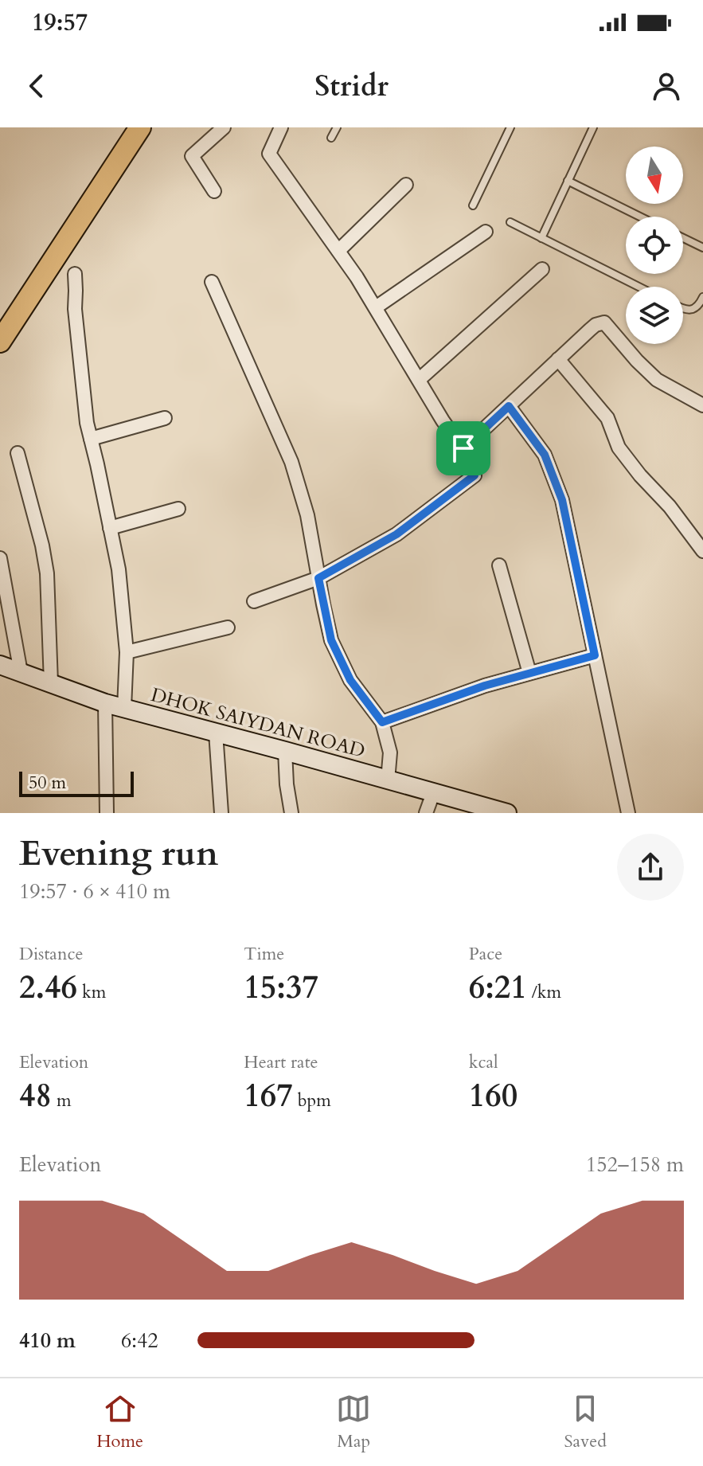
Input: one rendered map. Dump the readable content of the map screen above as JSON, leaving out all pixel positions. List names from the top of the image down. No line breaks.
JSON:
{"streets":{"main road":["DHOK SAIYDAN ROAD"]},"scale_bar":"50 m","north":"bottom","page":{"status":"19:57","header":"Stridr","scale":"50 m","heading":["Evening run","19:57 · 6 × 410 m"],"stats":[["Distance","2.46 km"],["Time","15:37"],["Pace","6:21 /km"],["Elevation","48 m"],["Heart rate","167 bpm"],["kcal","160"]],"chart":["Elevation","152–158 m"],"list":[{"name":"410 m","note":"6:42"}],"tabs":["Home","Map","Saved"]}}
